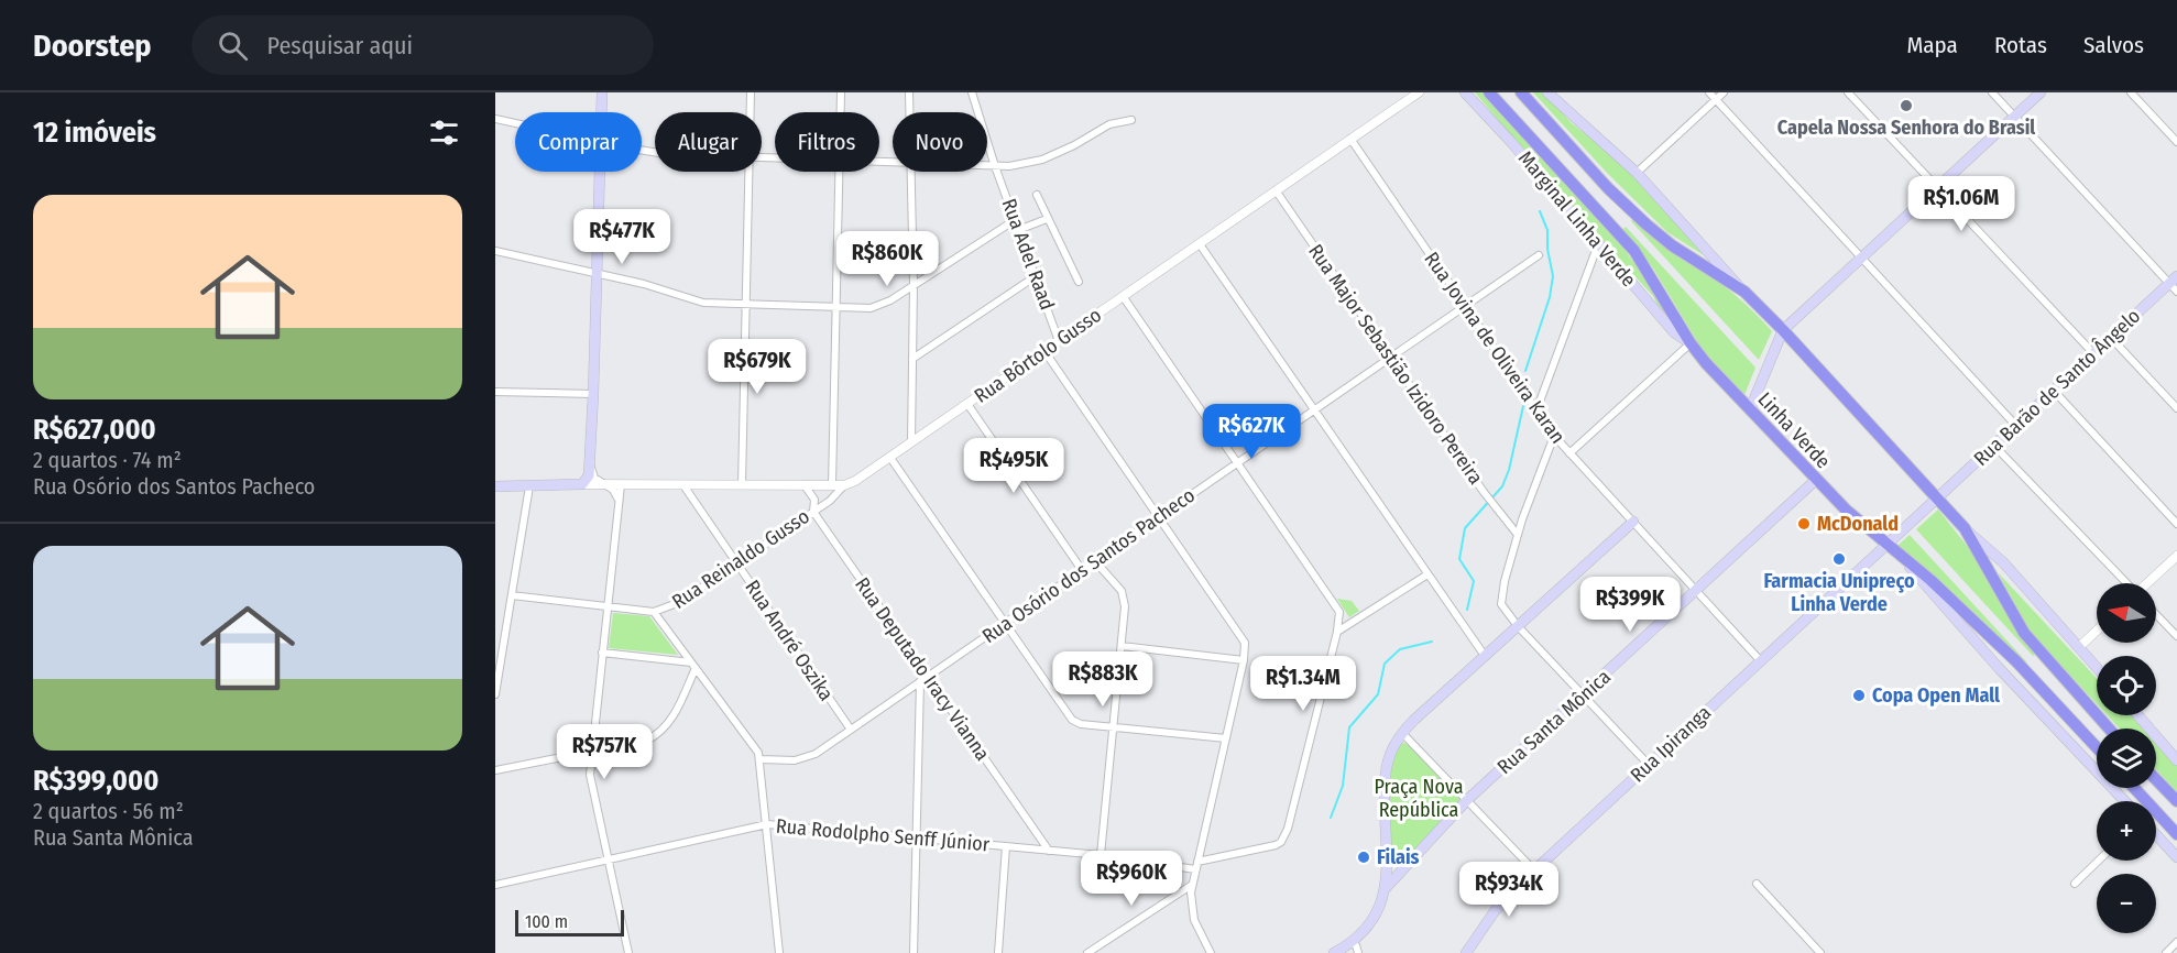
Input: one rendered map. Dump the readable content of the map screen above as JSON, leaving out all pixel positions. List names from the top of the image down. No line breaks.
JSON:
{"streets":{"highway":["Linha Verde"],"main road":["Marginal Linha Verde","Rua Bôrtolo Gusso","Rua Barão de Santo Ângelo","Rua Santa Mônica","Rua Ipiranga"],"street":["Rua Adel Raad","Rua Jovina de Oliveira Karan","Rua Major Sebastião Izidoro Pereira","Rua Reinaldo Gusso","Rua Osório dos Santos Pacheco","Rua André Oszika","Rua Deputado Iracy Vianna","Rua Rodolpho Senff Júnior"]},"crossings":[["Marginal Linha Verde","Linha Verde"],["Rua Adel Raad","Rua Bôrtolo Gusso"],["Rua Jovina de Oliveira Karan","Rua Bôrtolo Gusso"],["Rua Jovina de Oliveira Karan","Rua Osório dos Santos Pacheco"],["Rua Jovina de Oliveira Karan","Rua Santa Mônica"],["Rua Jovina de Oliveira Karan","Rua Ipiranga"],["Rua Bôrtolo Gusso","Rua Major Sebastião Izidoro Pereira"],["Rua Bôrtolo Gusso","Rua Reinaldo Gusso"],["Rua Bôrtolo Gusso","Rua André Oszika"],["Rua Bôrtolo Gusso","Rua Deputado Iracy Vianna"],["Rua Major Sebastião Izidoro Pereira","Rua Osório dos Santos Pacheco"],["Rua Barão de Santo Ângelo","Linha Verde"],["Rua Barão de Santo Ângelo","Rua Ipiranga"],["Linha Verde","Rua Santa Mônica"],["Linha Verde","Rua Ipiranga"],["Rua Reinaldo Gusso","Rua André Oszika"],["Rua Reinaldo Gusso","Rua Deputado Iracy Vianna"],["Rua Osório dos Santos Pacheco","Rua André Oszika"],["Rua Osório dos Santos Pacheco","Rua Deputado Iracy Vianna"],["Rua Deputado Iracy Vianna","Rua Rodolpho Senff Júnior"]],"parks":["Praça Nova República"],"places":["Capela Nossa Senhora do Brasil","McDonald","Farmacia Unipreço Linha Verde","Copa Open Mall","Filais"],"scale_bar":"100 m","north":"left","page":{"header":"Doorstep","search":"Pesquisar aqui","nav":["Mapa","Rotas","Salvos"],"heading":"12 imóveis","chip":["Comprar","Alugar","Filtros","Novo"],"list":[{"name":"R$627,000","note":"2 quartos · 74 m² · Rua Osório dos Santos Pacheco"},{"name":"R$399,000","note":"2 quartos · 56 m² · Rua Santa Mônica"}],"price":["R$1.06M","R$477K","R$860K","R$679K","R$627K","R$495K","R$399K","R$883K","R$1.34M","R$757K","R$960K","R$934K"],"map_buttons":["+","−"],"scale":"100 m"}}
